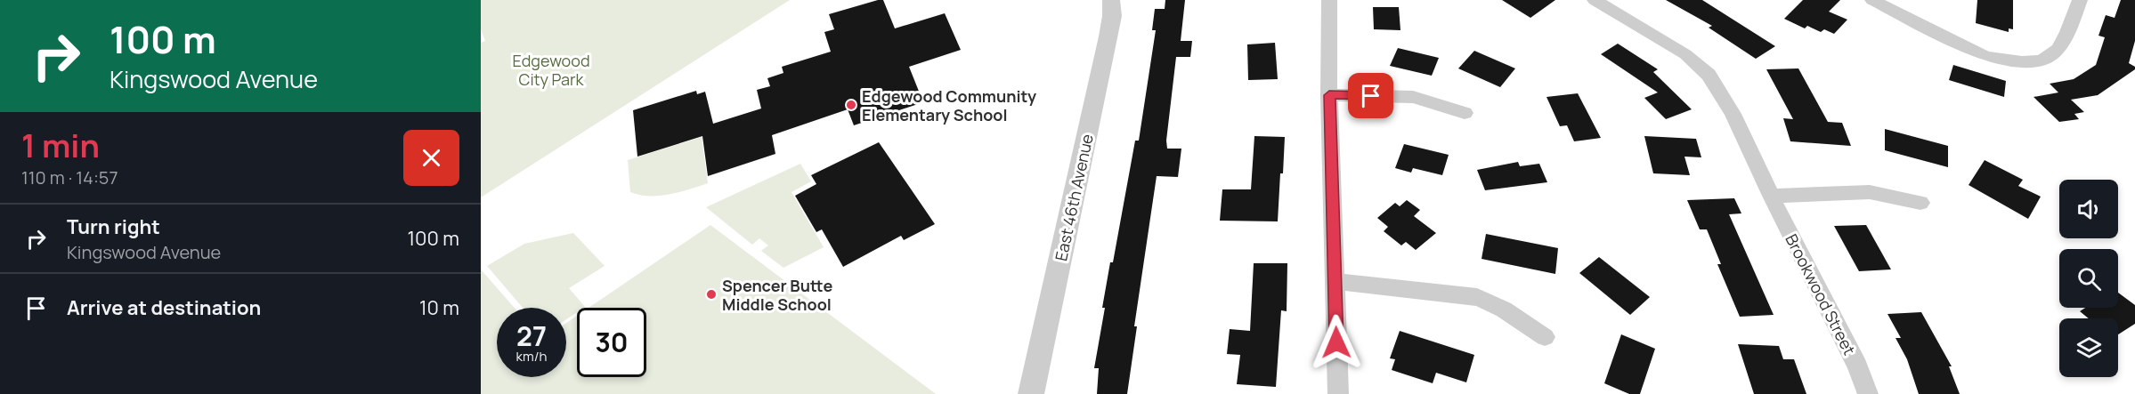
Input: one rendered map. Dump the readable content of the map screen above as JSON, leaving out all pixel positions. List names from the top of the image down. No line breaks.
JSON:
{"streets":{"street":["East 46th Avenue","Brookwood Street"]},"parks":["Edgewood City Park"],"places":["Edgewood Community Elementary School","Spencer Butte Middle School"],"page":{"turn":["100 m","Kingswood Avenue"],"heading":["1 min","110 m · 14:57"],"list":[{"name":"Turn right","note":"Kingswood Avenue","value":"100 m"},{"name":"Arrive at destination","value":"10 m"}],"speed":"27 km/h","limit":"30"}}
